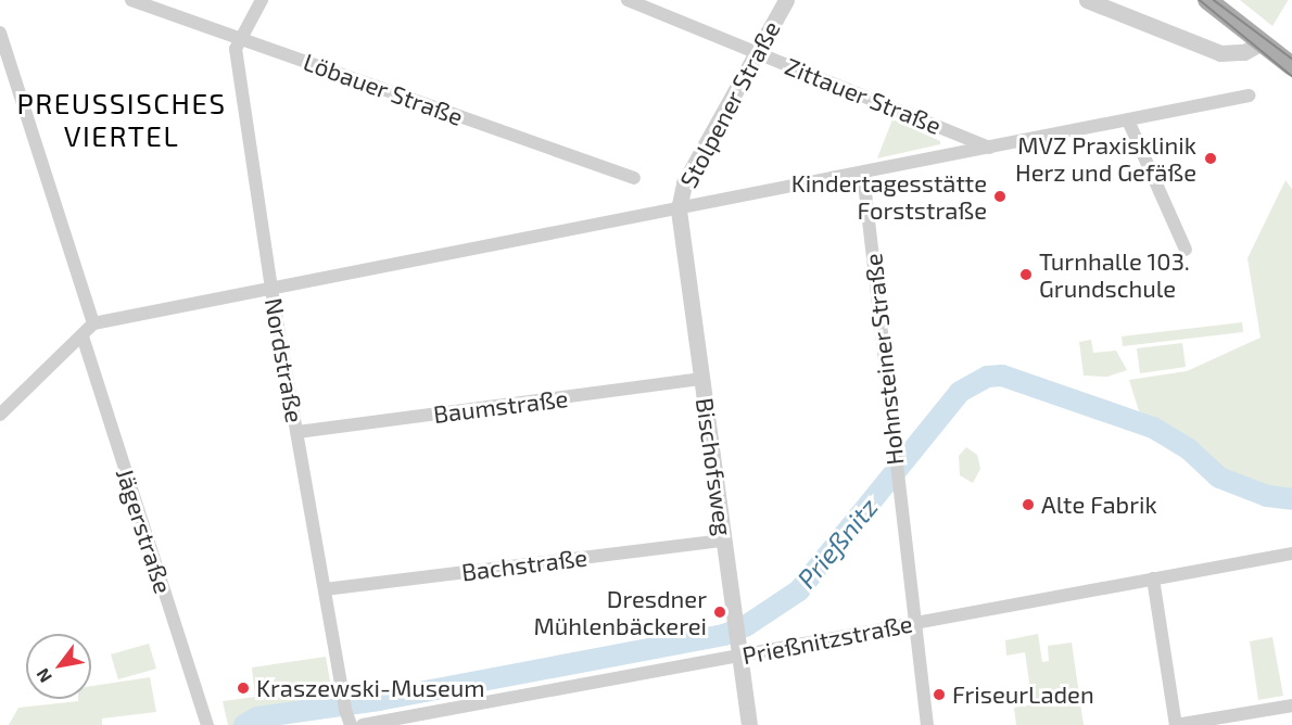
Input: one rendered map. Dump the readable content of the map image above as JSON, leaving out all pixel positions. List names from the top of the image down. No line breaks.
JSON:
{"streets":{"street":["Löbauer Straße","Zittauer Straße","Stolpener Straße","Hohnsteiner Straße","Nordstraße","Baumstraße","Bischofsweg","Jägerstraße","Bachstraße","Prießnitzstraße"]},"crossings":[["Löbauer Straße","Nordstraße"],["Zittauer Straße","Stolpener Straße"],["Stolpener Straße","Bischofsweg"],["Hohnsteiner Straße","Prießnitzstraße"],["Nordstraße","Baumstraße"],["Nordstraße","Bachstraße"],["Baumstraße","Bischofsweg"],["Bischofsweg","Bachstraße"],["Bischofsweg","Prießnitzstraße"]],"districts":["PREUSSISCHES VIERTEL"],"water":["Prießnitz"],"places":["MVZ Praxisklinik Herz und Gefäße","Kindertagesstätte Forststraße","Turnhalle 103. Grundschule","Alte Fabrik","Dresdner Mühlenbäckerei","Kraszewski-Museum","FriseurLaden"],"north":"bottom left"}
